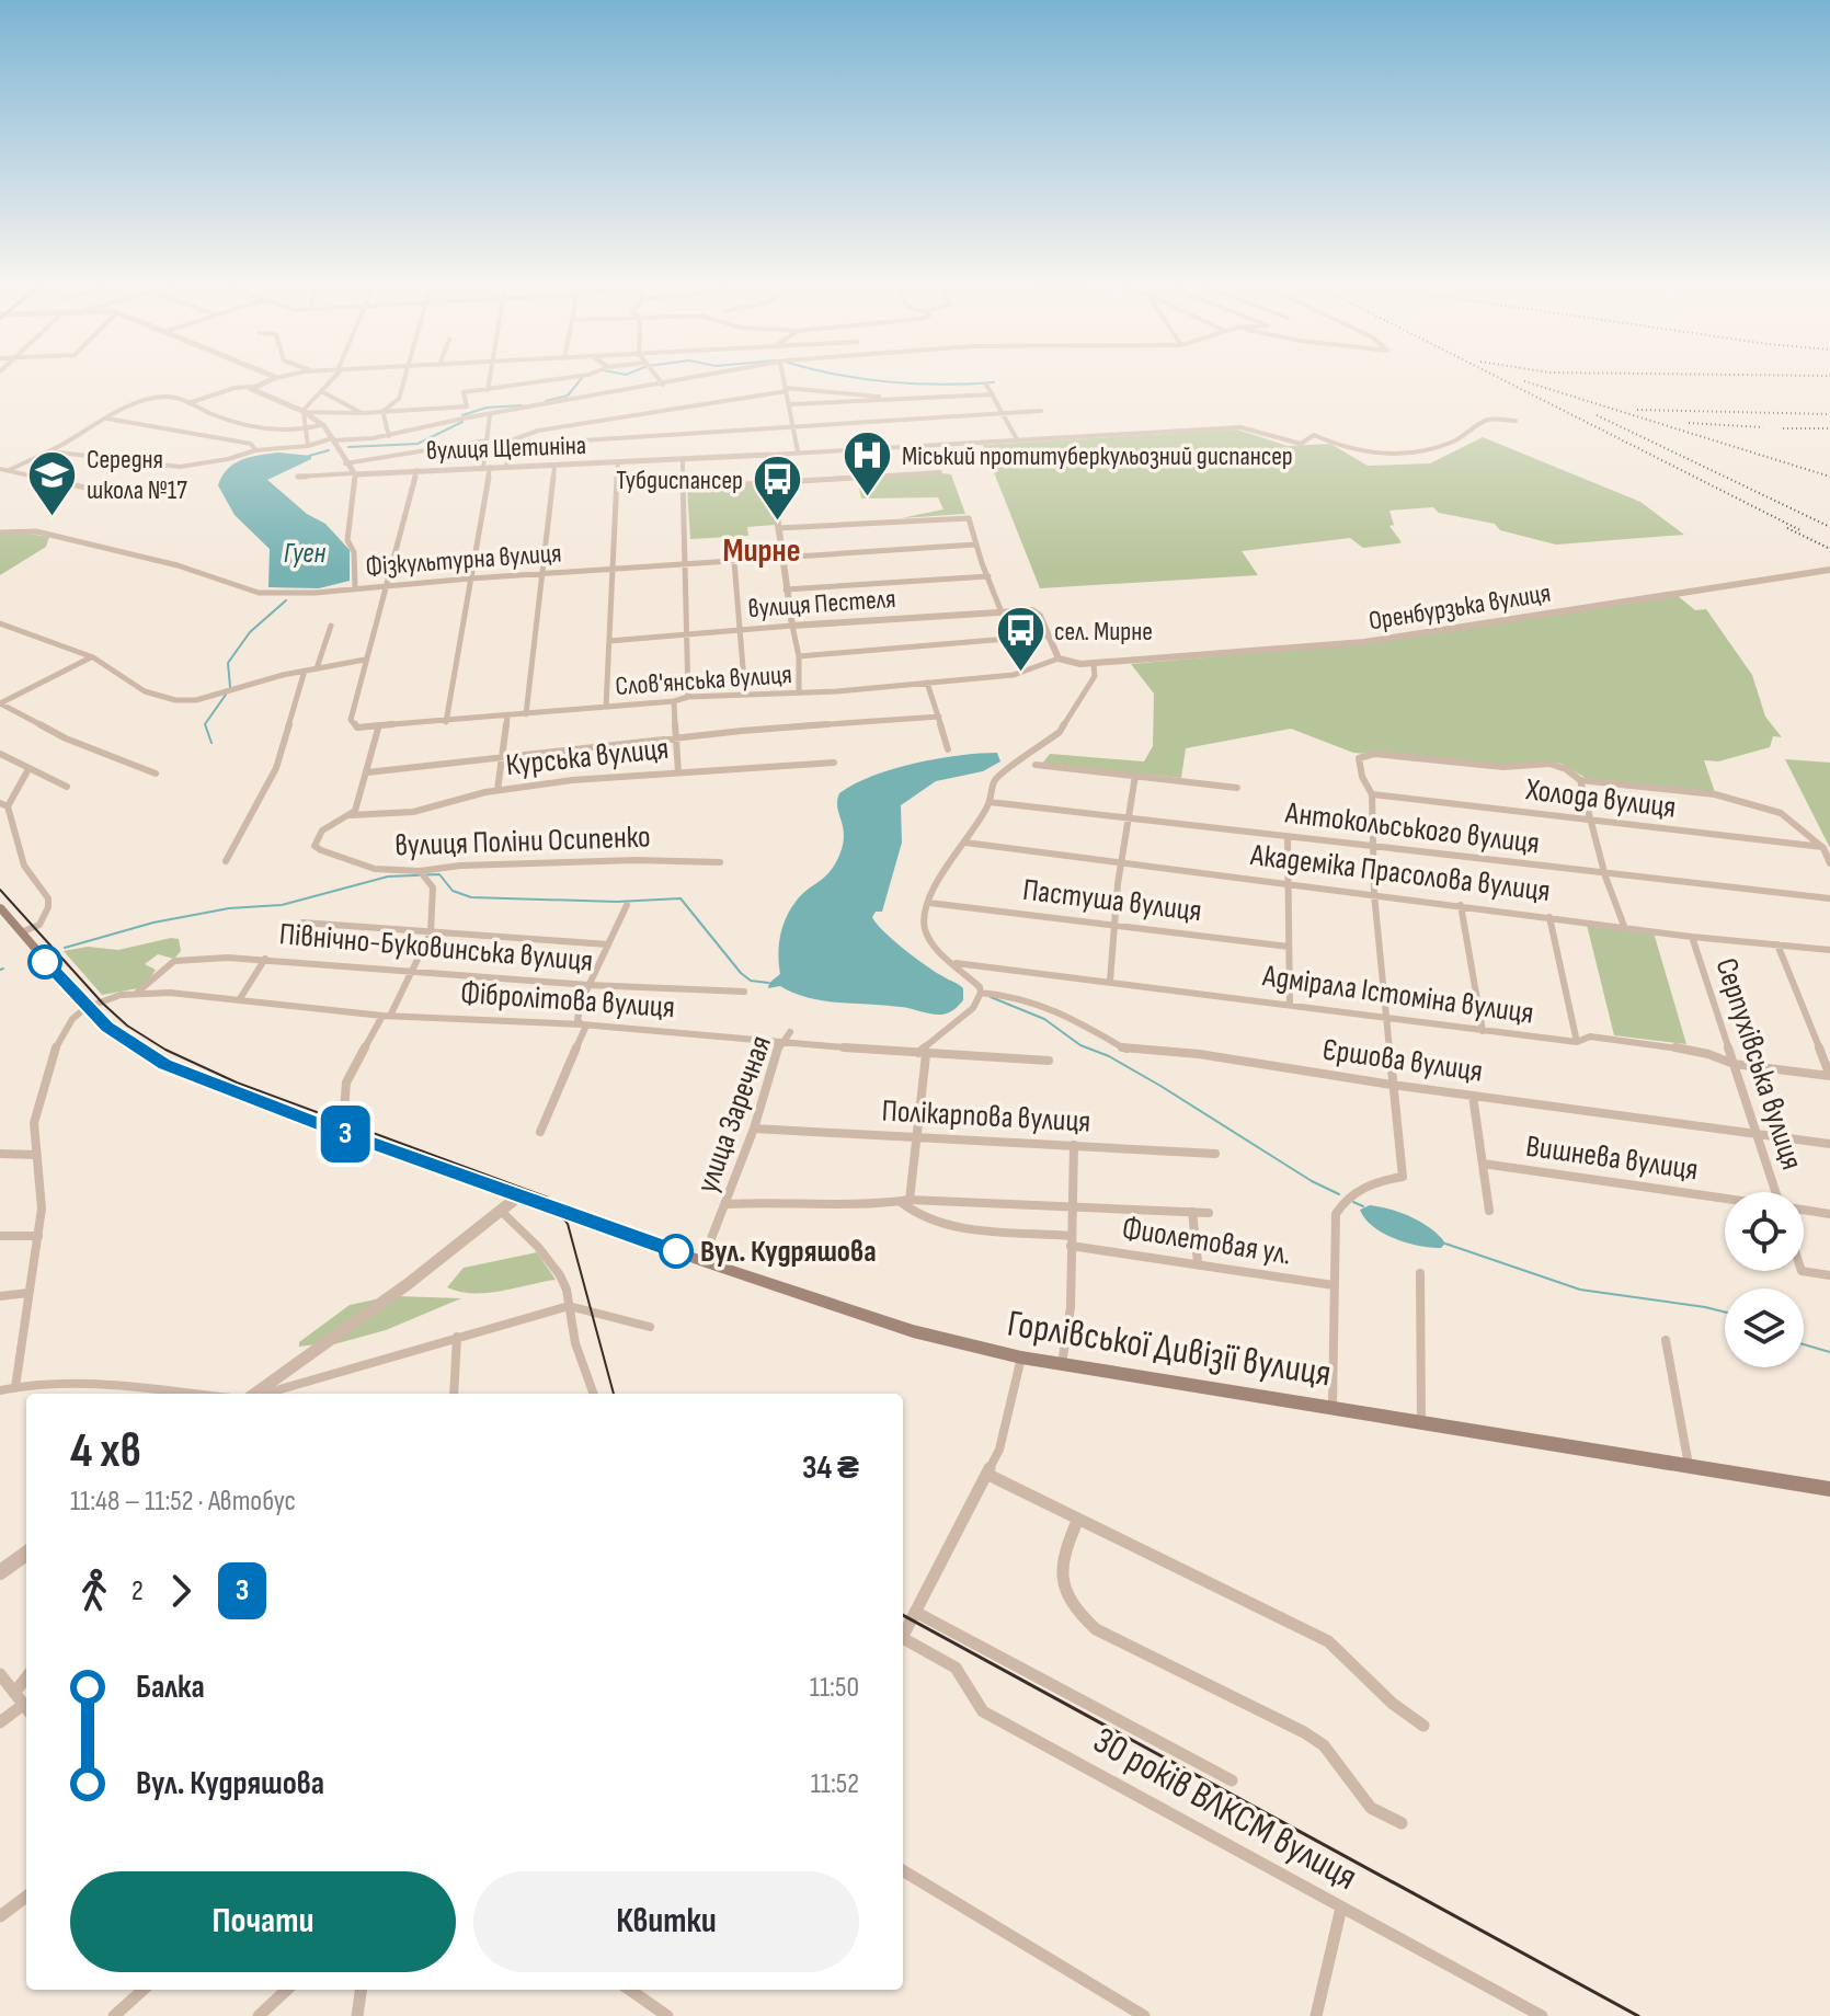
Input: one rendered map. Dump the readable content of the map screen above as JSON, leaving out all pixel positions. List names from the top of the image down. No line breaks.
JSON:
{"streets":{"main road":["Горлівської Дивізії вулиця"],"street":["вулиця Щетиніна","Фізкультурна вулиця","вулиця Пестеля","Оренбурзька вулиця","Слов'янська вулиця","Курська вулиця","Холода вулиця","Антокольського вулиця","вулиця Поліни Осипенко","Академіка Прасолова вулиця","Пастуша вулиця","Північно-Буковинська вулиця","Адмірала Істоміна вулиця","Фібролітова вулиця","Єршова вулиця","Серпухівська вулиця","улица Заречная","Полікарпова вулиця","Вишнева вулиця","Фиолетовая ул.","30 років ВЛКСМ вулиця"]},"crossings":[["Оренбурзька вулиця","Слов'янська вулиця"],["Слов'янська вулиця","вулиця Поліни Осипенко"],["Курська вулиця","вулиця Поліни Осипенко"],["Академіка Прасолова вулиця","Серпухівська вулиця"],["Північно-Буковинська вулиця","Фібролітова вулиця"],["Адмірала Істоміна вулиця","Серпухівська вулиця"],["Фібролітова вулиця","улица Заречная"],["Фібролітова вулиця","Горлівської Дивізії вулиця"],["Єршова вулиця","Серпухівська вулиця"],["улица Заречная","Полікарпова вулиця"],["улица Заречная","Горлівської Дивізії вулиця"]],"districts":["Мирне"],"water":["Гуен"],"places":{"hospital":["Міський протитуберкульозний диспансер"],"school or university":["Середня школа №17"],"bus stop":["Тубдиспансер","сел. Мирне"],"other":["Вул. Кудряшова"]},"lines":["bus line 3"],"page":{"on_map":"3","heading":["4 хв","11:48 – 11:52 · Автобус","34 ₴"],"legs":["2","3"],"list":[{"name":"Балка","value":"11:50"},{"name":"Вул. Кудряшова","value":"11:52"}],"buttons":["Почати","Квитки"]}}
